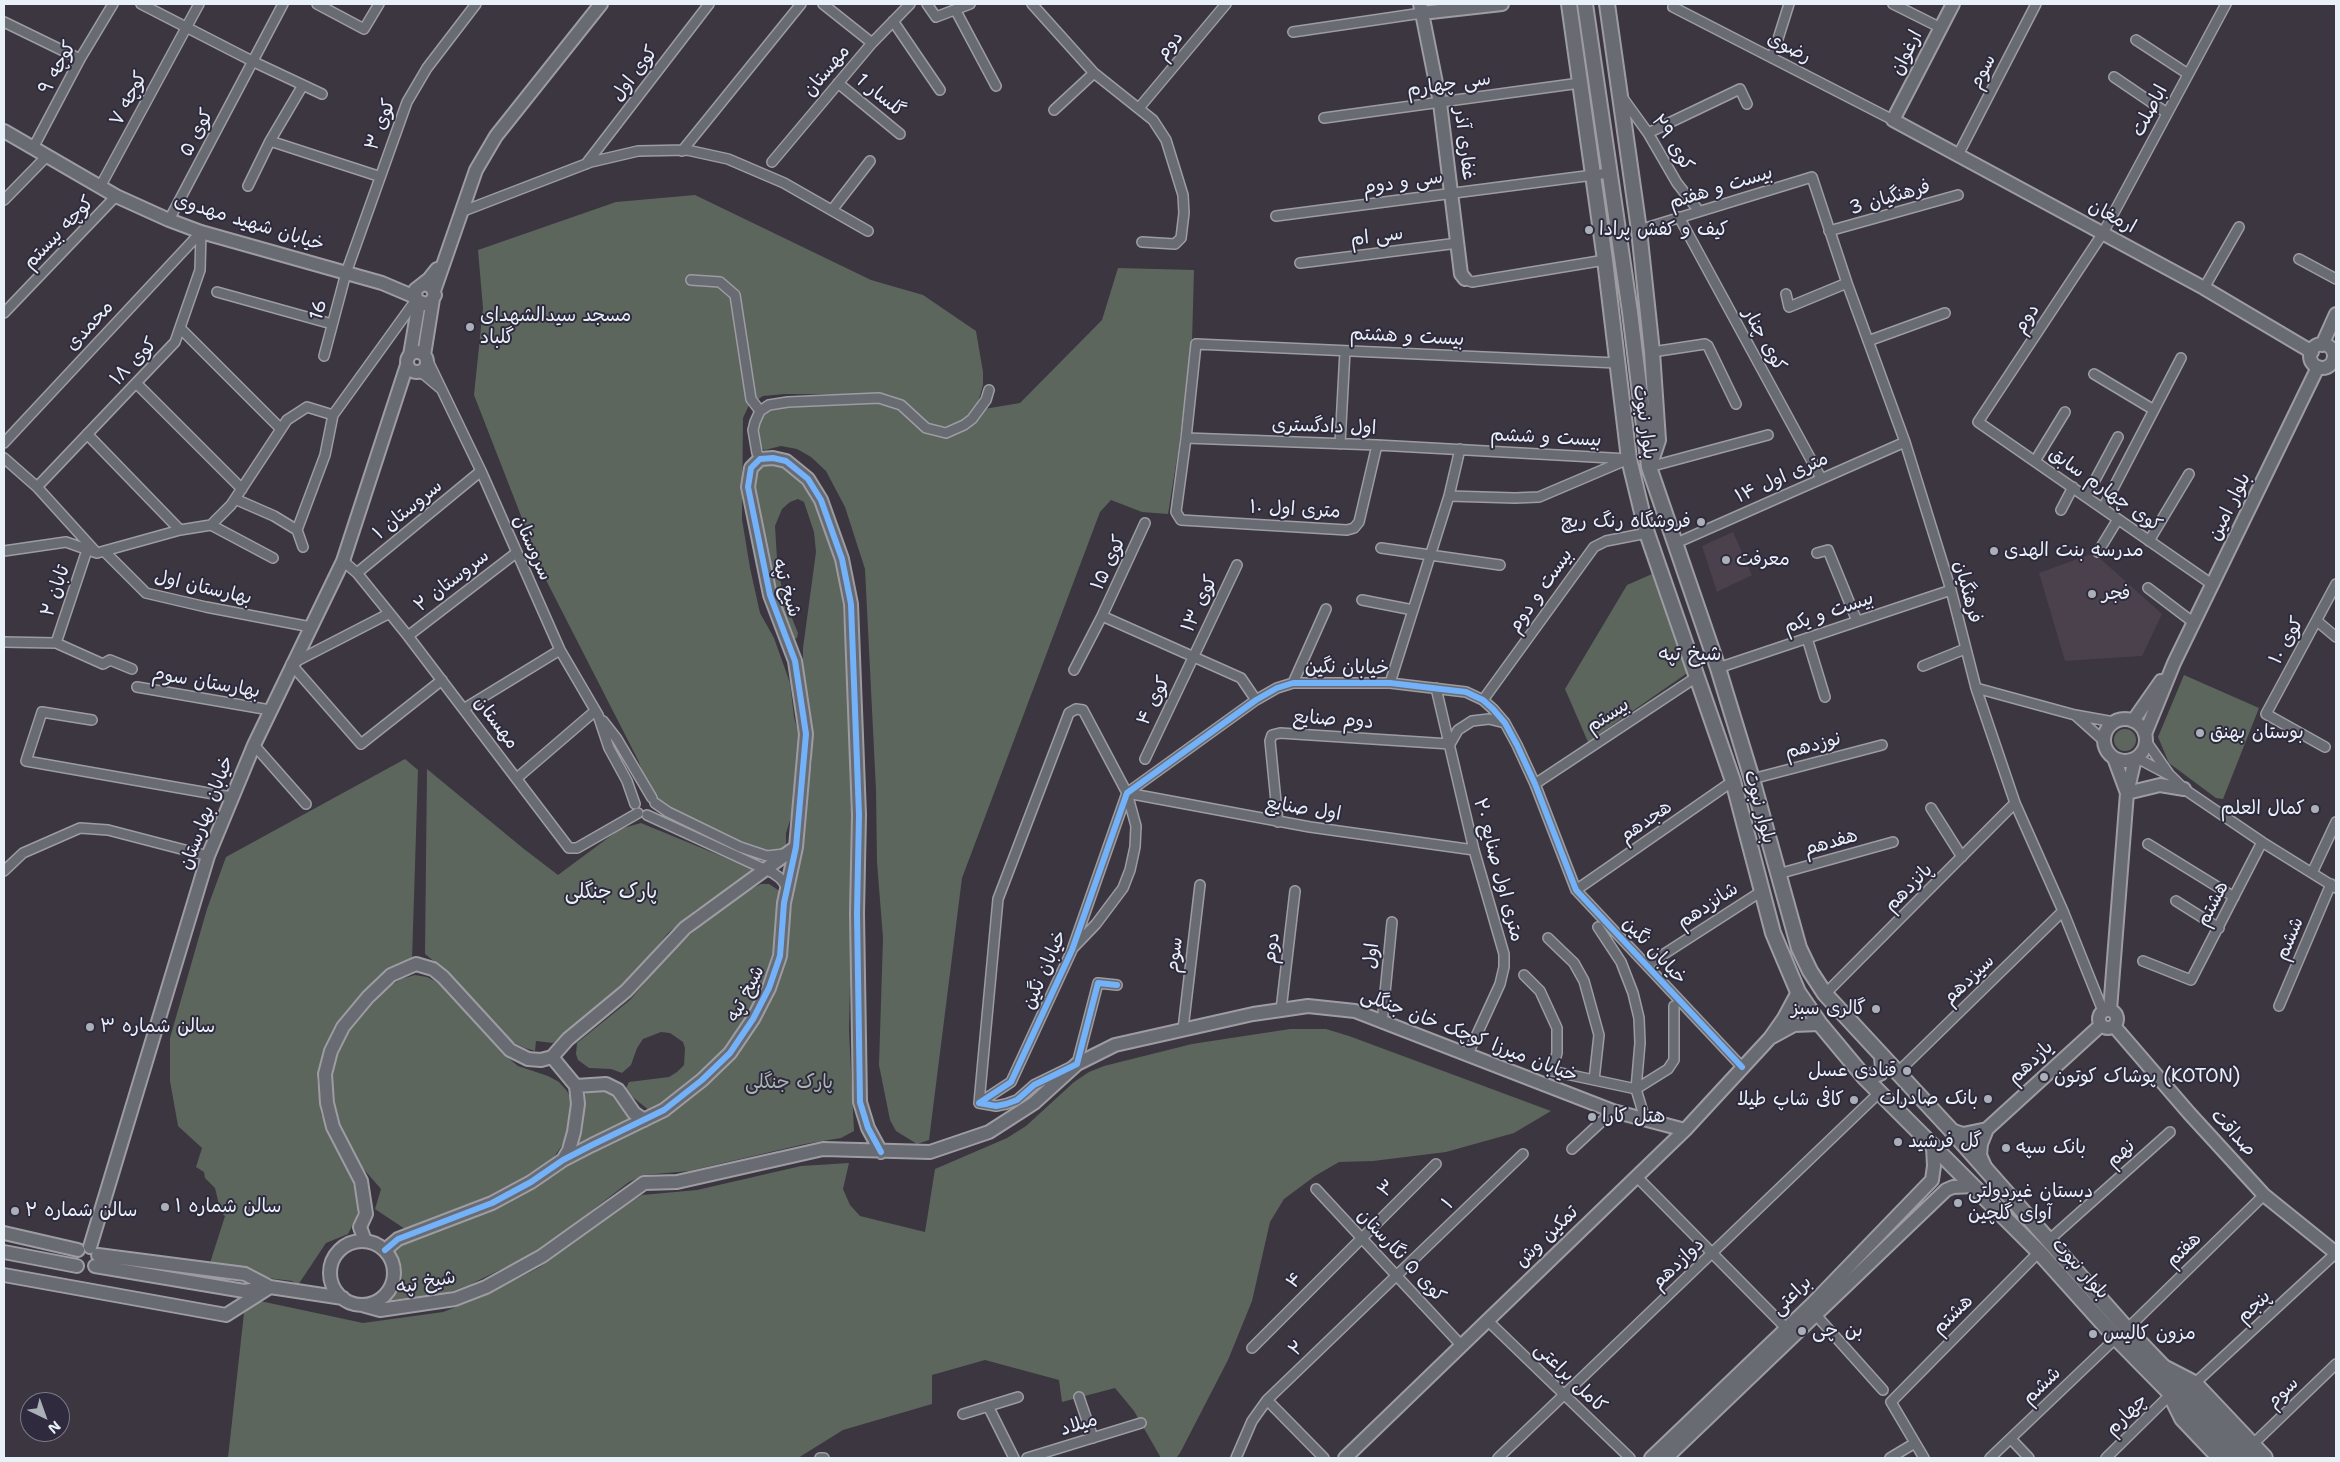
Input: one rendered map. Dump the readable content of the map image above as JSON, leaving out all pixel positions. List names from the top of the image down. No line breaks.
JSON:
{"streets":{"main road":["بلوار نبوت"],"street":["دوم","رضوی","ارغوان","کوچه ۹","مهستان","سوم","کوی اول","سی چهارم","گلسار 1","کوچه ۷","اباصلت","کوی ۳","کوی ۵","کوی ۲۹","غفاری آذر","سی و دوم","بیست و هفتم","فرهنگیان 3","ارمغان","خیابان شهید مهدوی","کوچه بیستم","سی ام","16","محمدی","بیست و هشتم","کوی چنار","کوی ۱۸","اول دادگستری","بیست و ششم","۱۴ متری اول","کوی چهارم سابق","بلوار امین","سروستان ۱","۱۰ متری اول","سروستان","کوی ۱۵","سروستان ۲","بهارستان اول","شیخ تپه","تابان ۲","بیست و دوم","فرهنگیان","کوی ۱۳","بیست و یکم","کوی ۱۰","خیابان نگین","بهارستان سوم","کوی ۴","بیستم","دوم صنایع","نوزدهم","اول صنایع","خیابان بهارستان","هجدهم","هفدهم","۲۰ متری اول صنایع","پانزدهم","هشتم","شانزدهم","ششم","اول","سیزدهم","خیابان میرزا کوچک خان جنگلی","یازدهم","صداقت","نهم","۳","۱","تمکین وش","هفتم","کوی ۵ نگارستان","دوازدهم","۴","براعتی","پنجم","۲","کامل براعتی","چهارم","میلاد"]},"crossings":[["دوم","اباصلت"],["دوم","ارمغان"],["دوم","کوی چهارم سابق"],["دوم","خیابان میرزا کوچک خان جنگلی"],["رضوی","ارغوان"],["رضوی","ارمغان"],["ارغوان","ارمغان"],["کوچه ۹","خیابان شهید مهدوی"],["مهستان","گلسار 1"],["مهستان","سروستان ۱"],["مهستان","سروستان"],["مهستان","سروستان ۲"],["مهستان","خیابان بهارستان"],["سوم","ارمغان"],["سوم","بلوار نبوت"],["سوم","خیابان میرزا کوچک خان جنگلی"],["سی چهارم","غفاری آذر"],["سی چهارم","بلوار نبوت"],["کوچه ۷","خیابان شهید مهدوی"],["اباصلت","ارمغان"],["کوی ۳","خیابان شهید مهدوی"],["کوی ۳","16"],["کوی ۵","خیابان شهید مهدوی"],["کوی ۲۹","بیست و هفتم"],["غفاری آذر","سی و دوم"],["غفاری آذر","سی ام"],["سی و دوم","بلوار نبوت"],["بیست و هفتم","کوی چنار"],["بیست و هفتم","فرهنگیان"],["فرهنگیان 3","فرهنگیان"],["ارمغان","بلوار امین"],["خیابان شهید مهدوی","کوچه بیستم"],["خیابان شهید مهدوی","16"],["خیابان شهید مهدوی","محمدی"],["خیابان شهید مهدوی","کوی ۱۸"],["خیابان شهید مهدوی","خیابان بهارستان"],["محمدی","کوی ۱۸"],["بیست و هشتم","بلوار نبوت"],["بیست و هشتم","اول دادگستری"],["بیست و هشتم","۱۰ متری اول"],["کوی چنار","۱۴ متری اول"],["کوی ۱۸","بهارستان اول"],["بلوار نبوت","بیست و ششم"],["بلوار نبوت","۱۴ متری اول"],["بلوار نبوت","بیست و دوم"],["بلوار نبوت","بیست و یکم"],["بلوار نبوت","بیستم"],["بلوار نبوت","نوزدهم"],["بلوار نبوت","هجدهم"],["بلوار نبوت","هفدهم"],["بلوار نبوت","پانزدهم"],["بلوار نبوت","هشتم"],["بلوار نبوت","شانزدهم"],["بلوار نبوت","ششم"],["بلوار نبوت","سیزدهم"],["بلوار نبوت","نهم"],["بلوار نبوت","هفتم"],["بلوار نبوت","دوازدهم"],["بلوار نبوت","براعتی"],["بلوار نبوت","چهارم"],["اول دادگستری","بیست و ششم"],["اول دادگستری","۱۰ متری اول"],["۱۴ متری اول","فرهنگیان"],["کوی چهارم سابق","بلوار امین"],["سروستان ۱","سروستان"],["سروستان","سروستان ۲"],["سروستان","خیابان بهارستان"],["بهارستان اول","تابان ۲"],["بهارستان اول","خیابان بهارستان"],["شیخ تپه","خیابان میرزا کوچک خان جنگلی"],["بیست و دوم","خیابان نگین"],["فرهنگیان","بیست و یکم"],["فرهنگیان","پانزدهم"],["فرهنگیان","سیزدهم"],["فرهنگیان","یازدهم"],["فرهنگیان","صداقت"],["کوی ۱۳","کوی ۴"],["خیابان نگین","بیستم"],["خیابان نگین","اول صنایع"],["خیابان نگین","هجدهم"],["خیابان نگین","۲۰ متری اول صنایع"],["خیابان نگین","شانزدهم"],["خیابان نگین","تمکین وش"],["بهارستان سوم","خیابان بهارستان"],["دوم صنایع","اول صنایع"],["دوم صنایع","۲۰ متری اول صنایع"],["اول صنایع","۲۰ متری اول صنایع"],["۲۰ متری اول صنایع","خیابان میرزا کوچک خان جنگلی"],["ششم","هفتم"],["اول","خیابان میرزا کوچک خان جنگلی"],["خیابان میرزا کوچک خان جنگلی","تمکین وش"],["یازدهم","صداقت"],["صداقت","هفتم"],["صداقت","پنجم"],["۳","کوی ۵ نگارستان"],["۳","۴"],["۱","کوی ۵ نگارستان"],["۱","۲"],["تمکین وش","کوی ۵ نگارستان"],["تمکین وش","کامل براعتی"],["کوی ۵ نگارستان","۴"],["کوی ۵ نگارستان","۲"],["دوازدهم","کامل براعتی"]],"districts":["شیخ تپه","پارک جنگلی"],"parks":["پارک جنگلی"],"places":["کیف و کفش پرادا","مسجد سیدالشهدای گلباد","فروشگاه رنگ ریچ","مدرسه بنت الهدی","معرفت","فجر","بوستان بهنق","کمال العلم","گالری سبز","سالن شماره ۳","قنادی عسل","پوشاک کوتون (KOTON)","بانک صادرات","کافی شاپ طیلا","هتل کارا","گل فرشید","بانک سپه","دبستان غیردولتی آوای گلچین","سالن شماره ۱","سالن شماره ۲","بن چی","مزون کالیس"],"north":"bottom right"}
